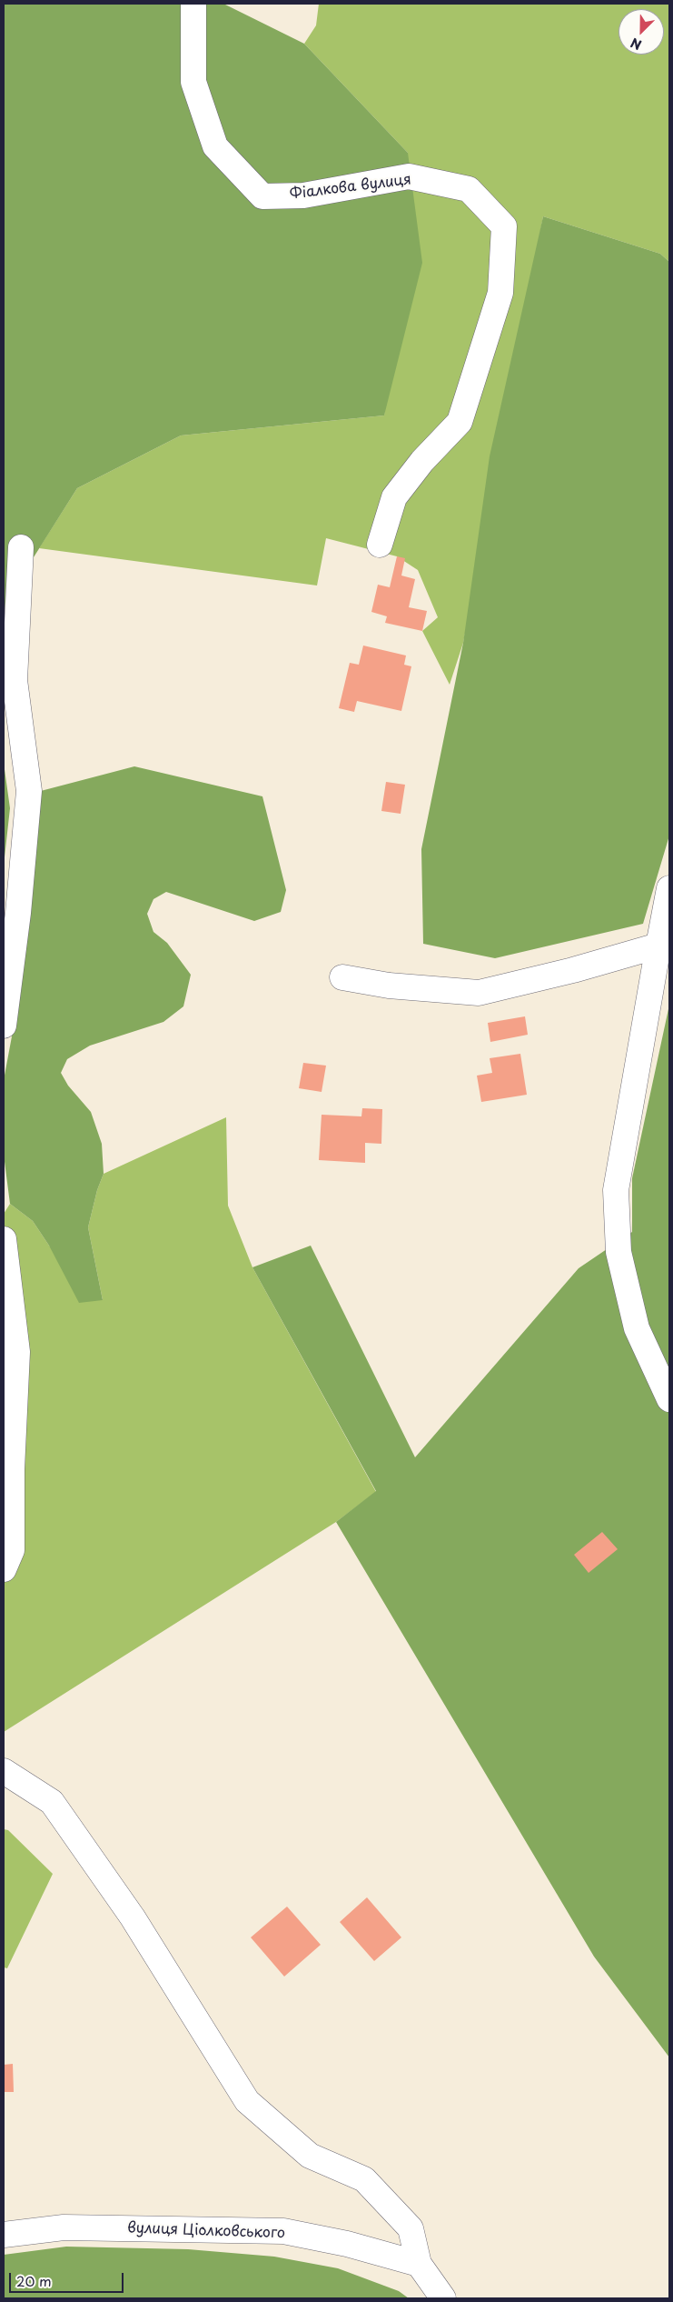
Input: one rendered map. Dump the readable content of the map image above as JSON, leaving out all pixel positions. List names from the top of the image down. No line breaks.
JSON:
{"streets":{"street":["Фіалкова вулиця","вулиця Ціолковського"]},"scale_bar":"20 m","north":"bottom left"}
